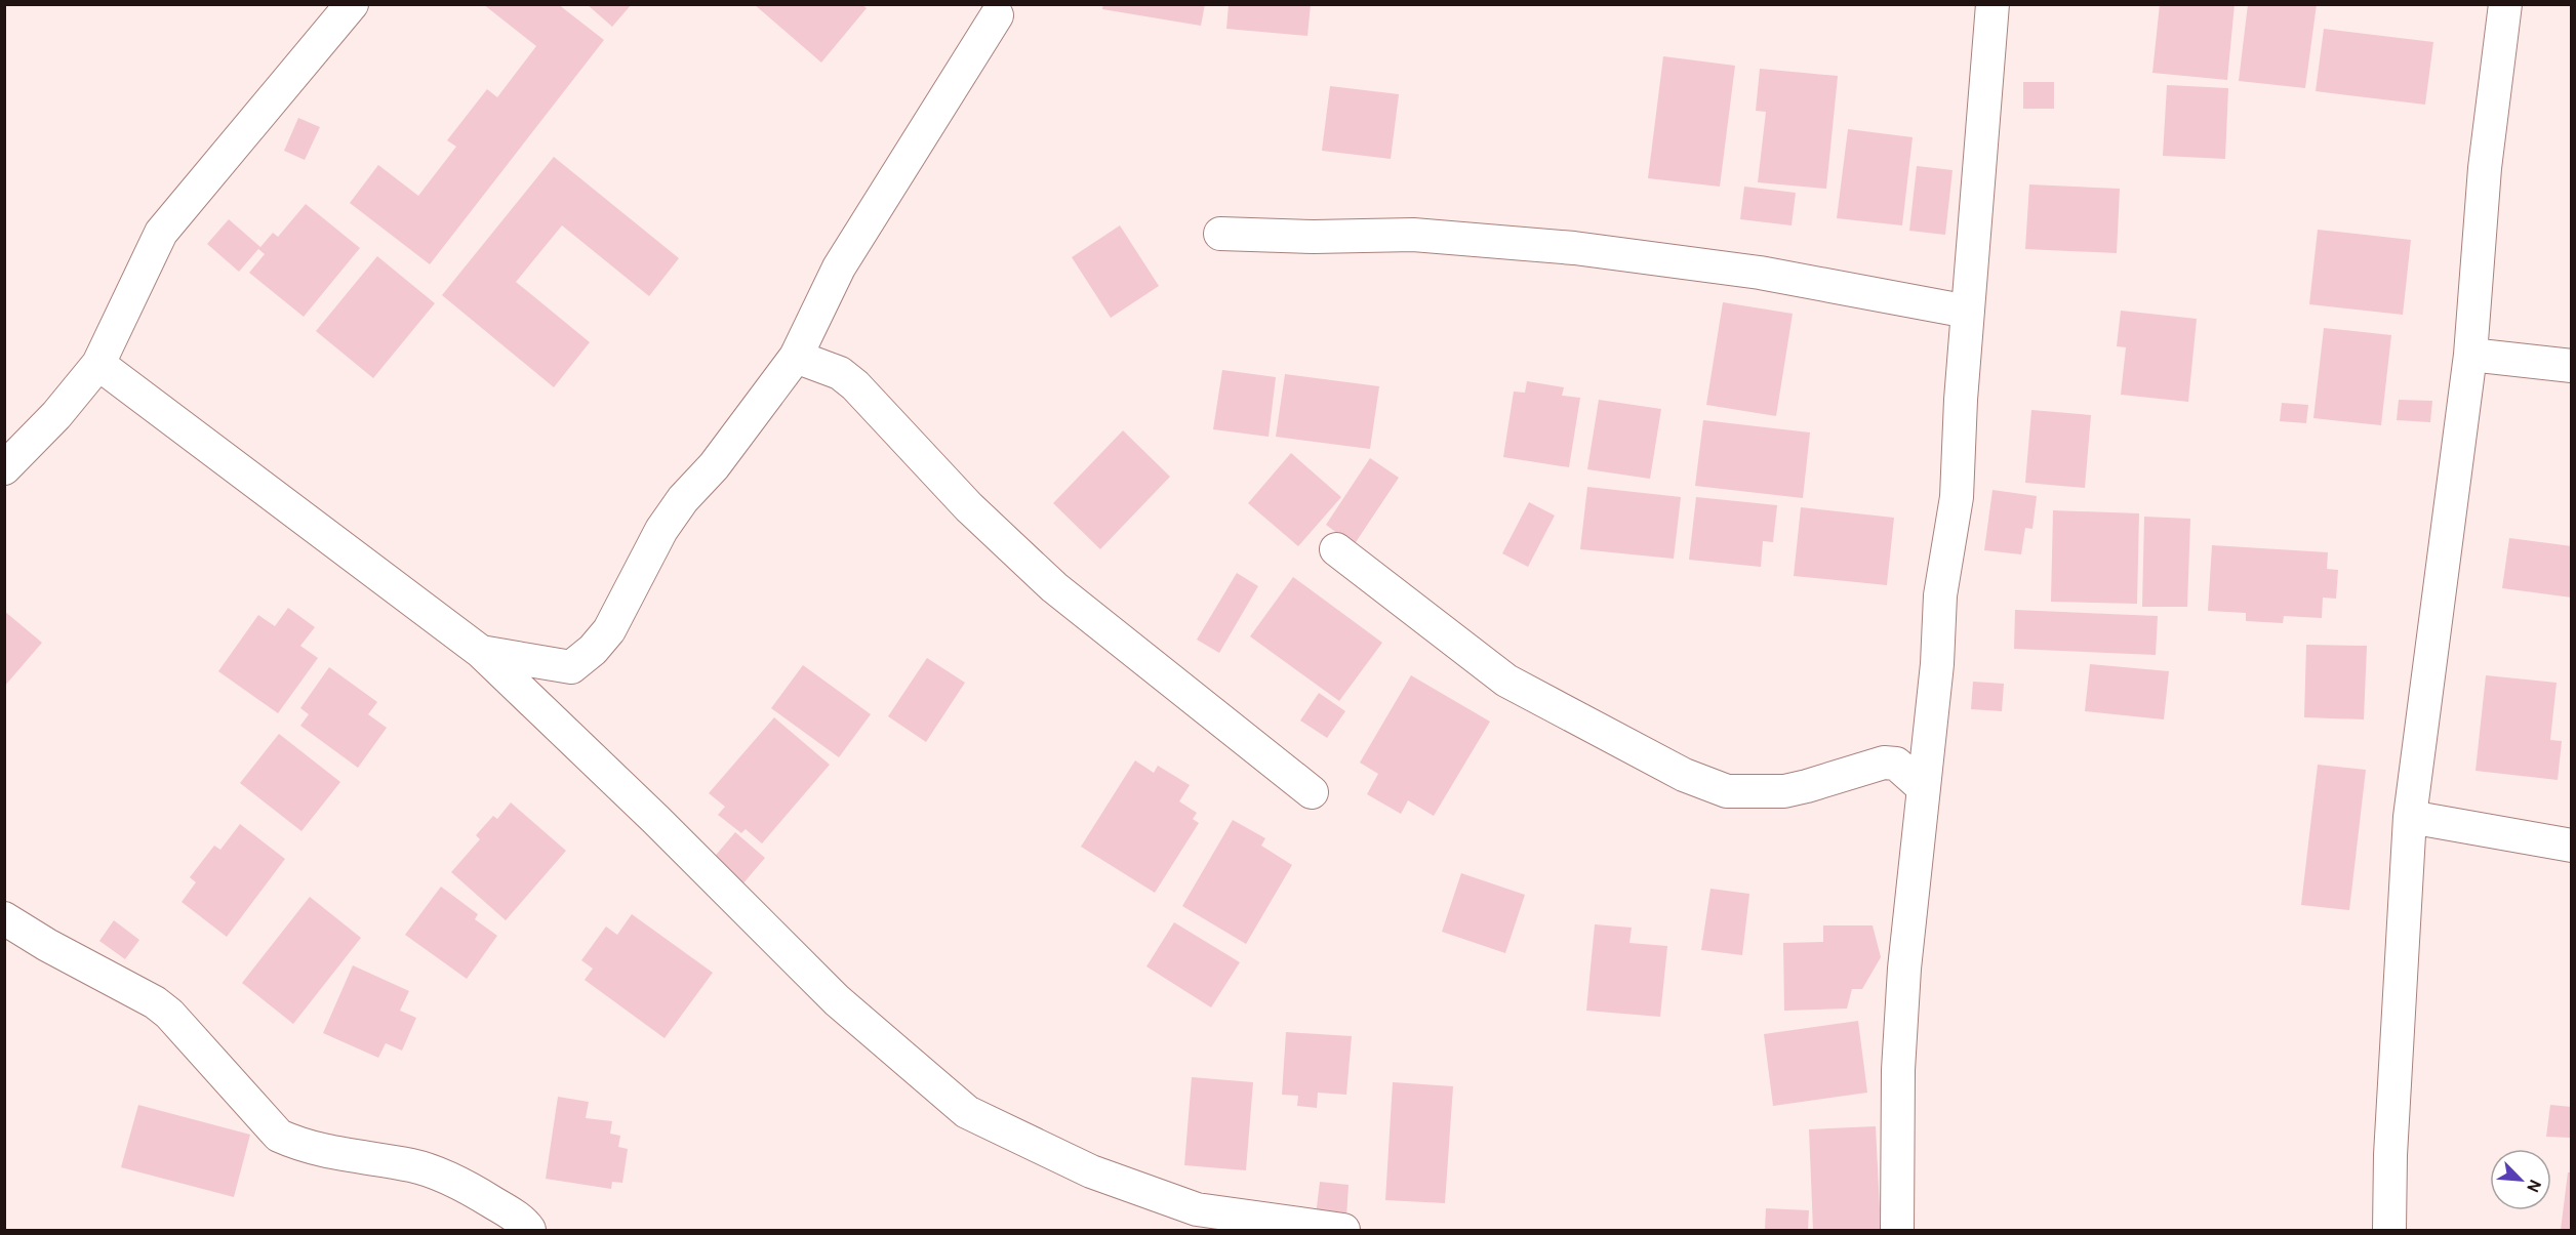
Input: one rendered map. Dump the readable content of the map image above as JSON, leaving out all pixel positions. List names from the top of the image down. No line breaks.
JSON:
{"north":"bottom right"}
